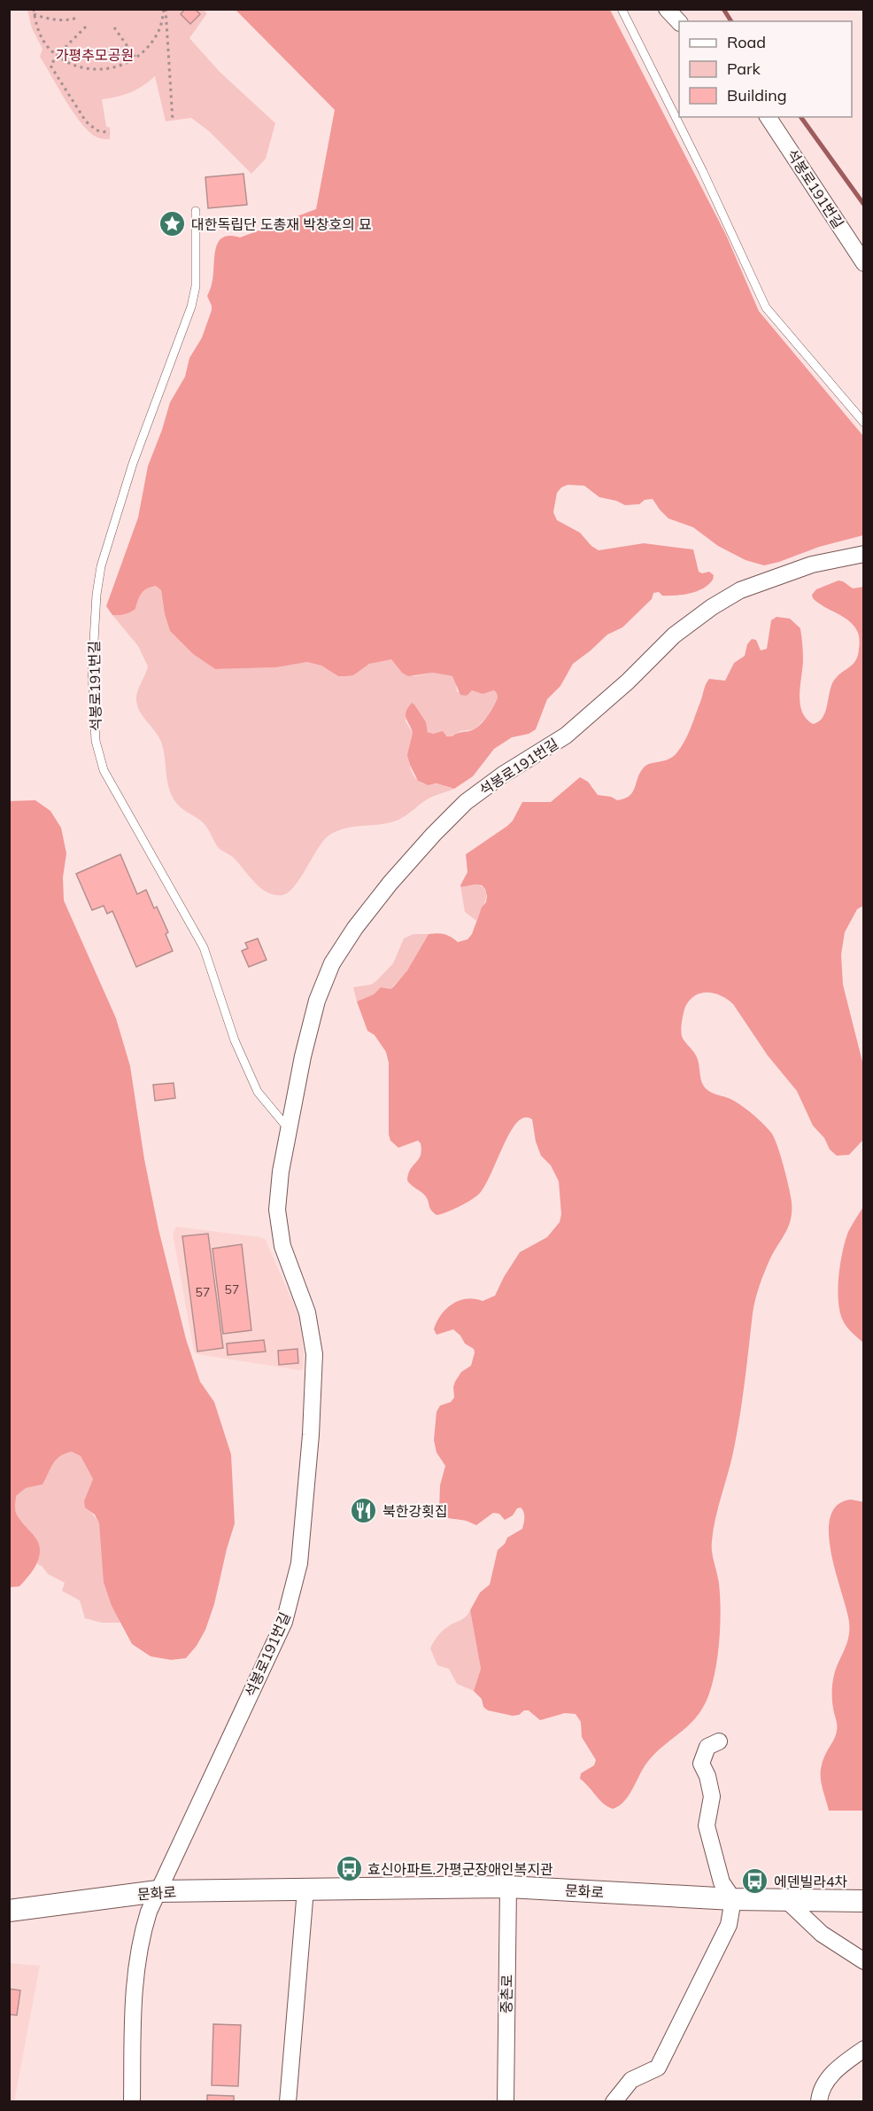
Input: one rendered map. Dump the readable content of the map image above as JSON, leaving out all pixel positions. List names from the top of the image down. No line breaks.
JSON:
{"streets":{"main road":["문화로"],"street":["석봉로191번길","중촌로"]},"crossings":[["석봉로191번길","문화로"],["문화로","중촌로"]],"parks":["가평추모공원"],"places":{"place":["대한독립단 도총재 박창호의 묘"],"restaurant":["북한강횟집"],"bus stop":["효신아파트.가평군장애인복지관","에덴빌라4차"]},"house_numbers":["57","57"],"legend":["Road","Park","Building"]}
